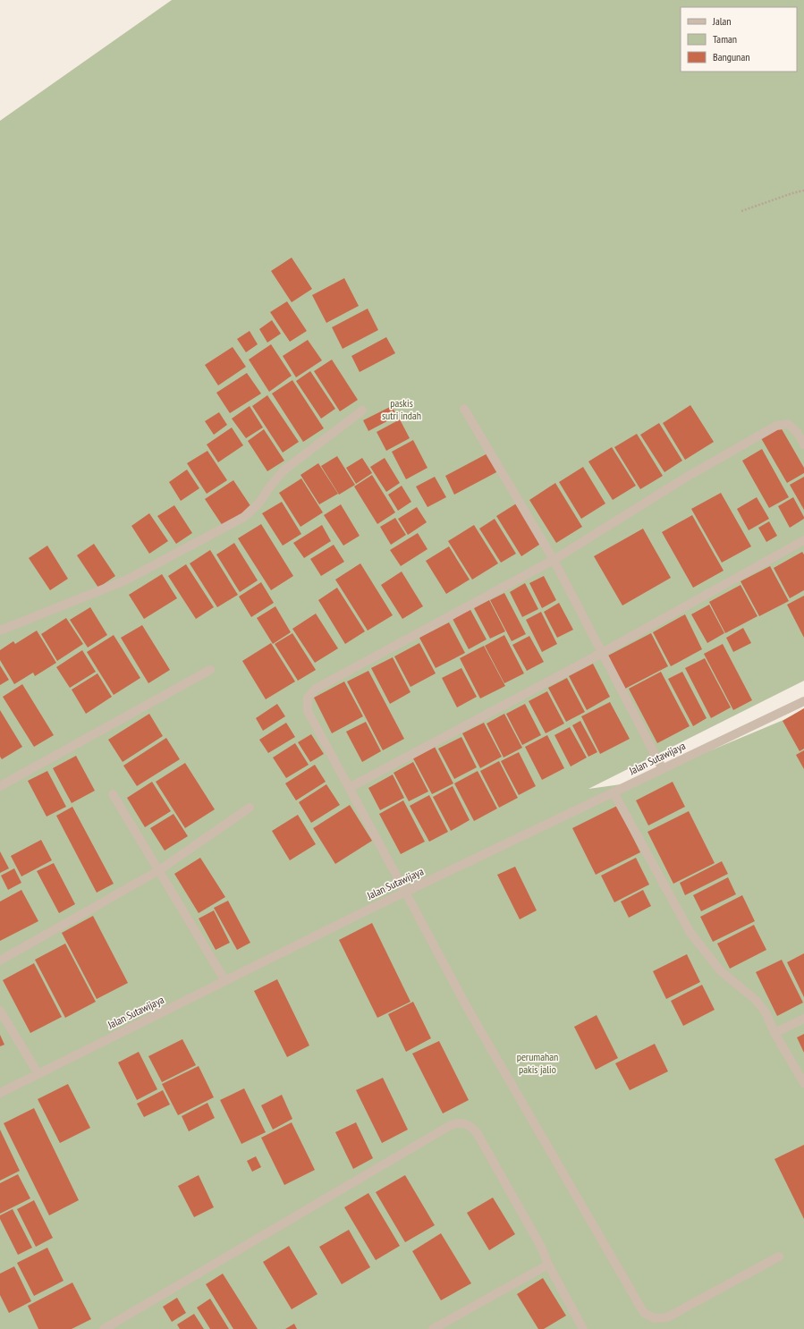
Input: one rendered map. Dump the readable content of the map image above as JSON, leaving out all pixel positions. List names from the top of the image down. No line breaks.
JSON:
{"streets":{"street":["Jalan Sutawijaya"]},"parks":["paskis sutri indah","perumahan pakis jalio"],"legend":["Jalan","Taman","Bangunan"]}
